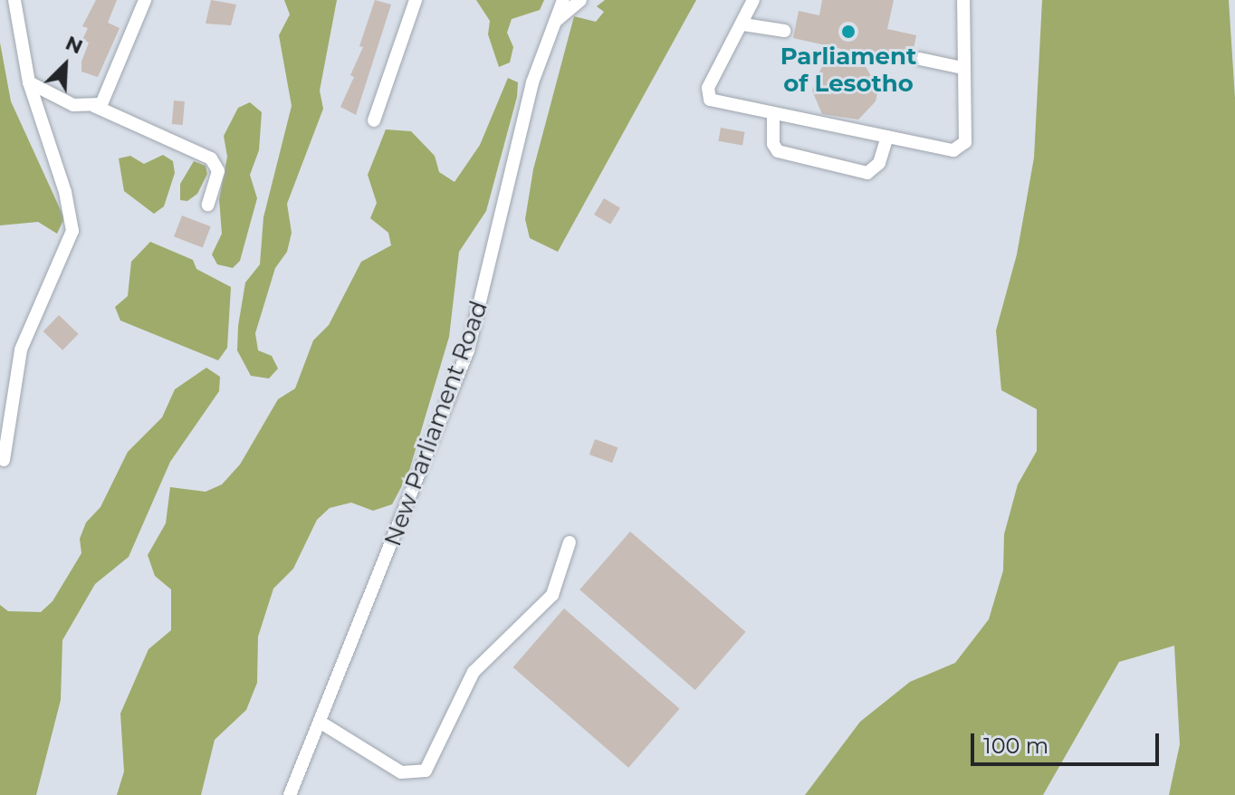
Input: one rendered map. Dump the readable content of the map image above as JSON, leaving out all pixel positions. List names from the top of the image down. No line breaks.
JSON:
{"streets":{"street":["New Parliament Road"]},"places":["Parliament of Lesotho"],"scale_bar":"100 m","north":"top right"}
